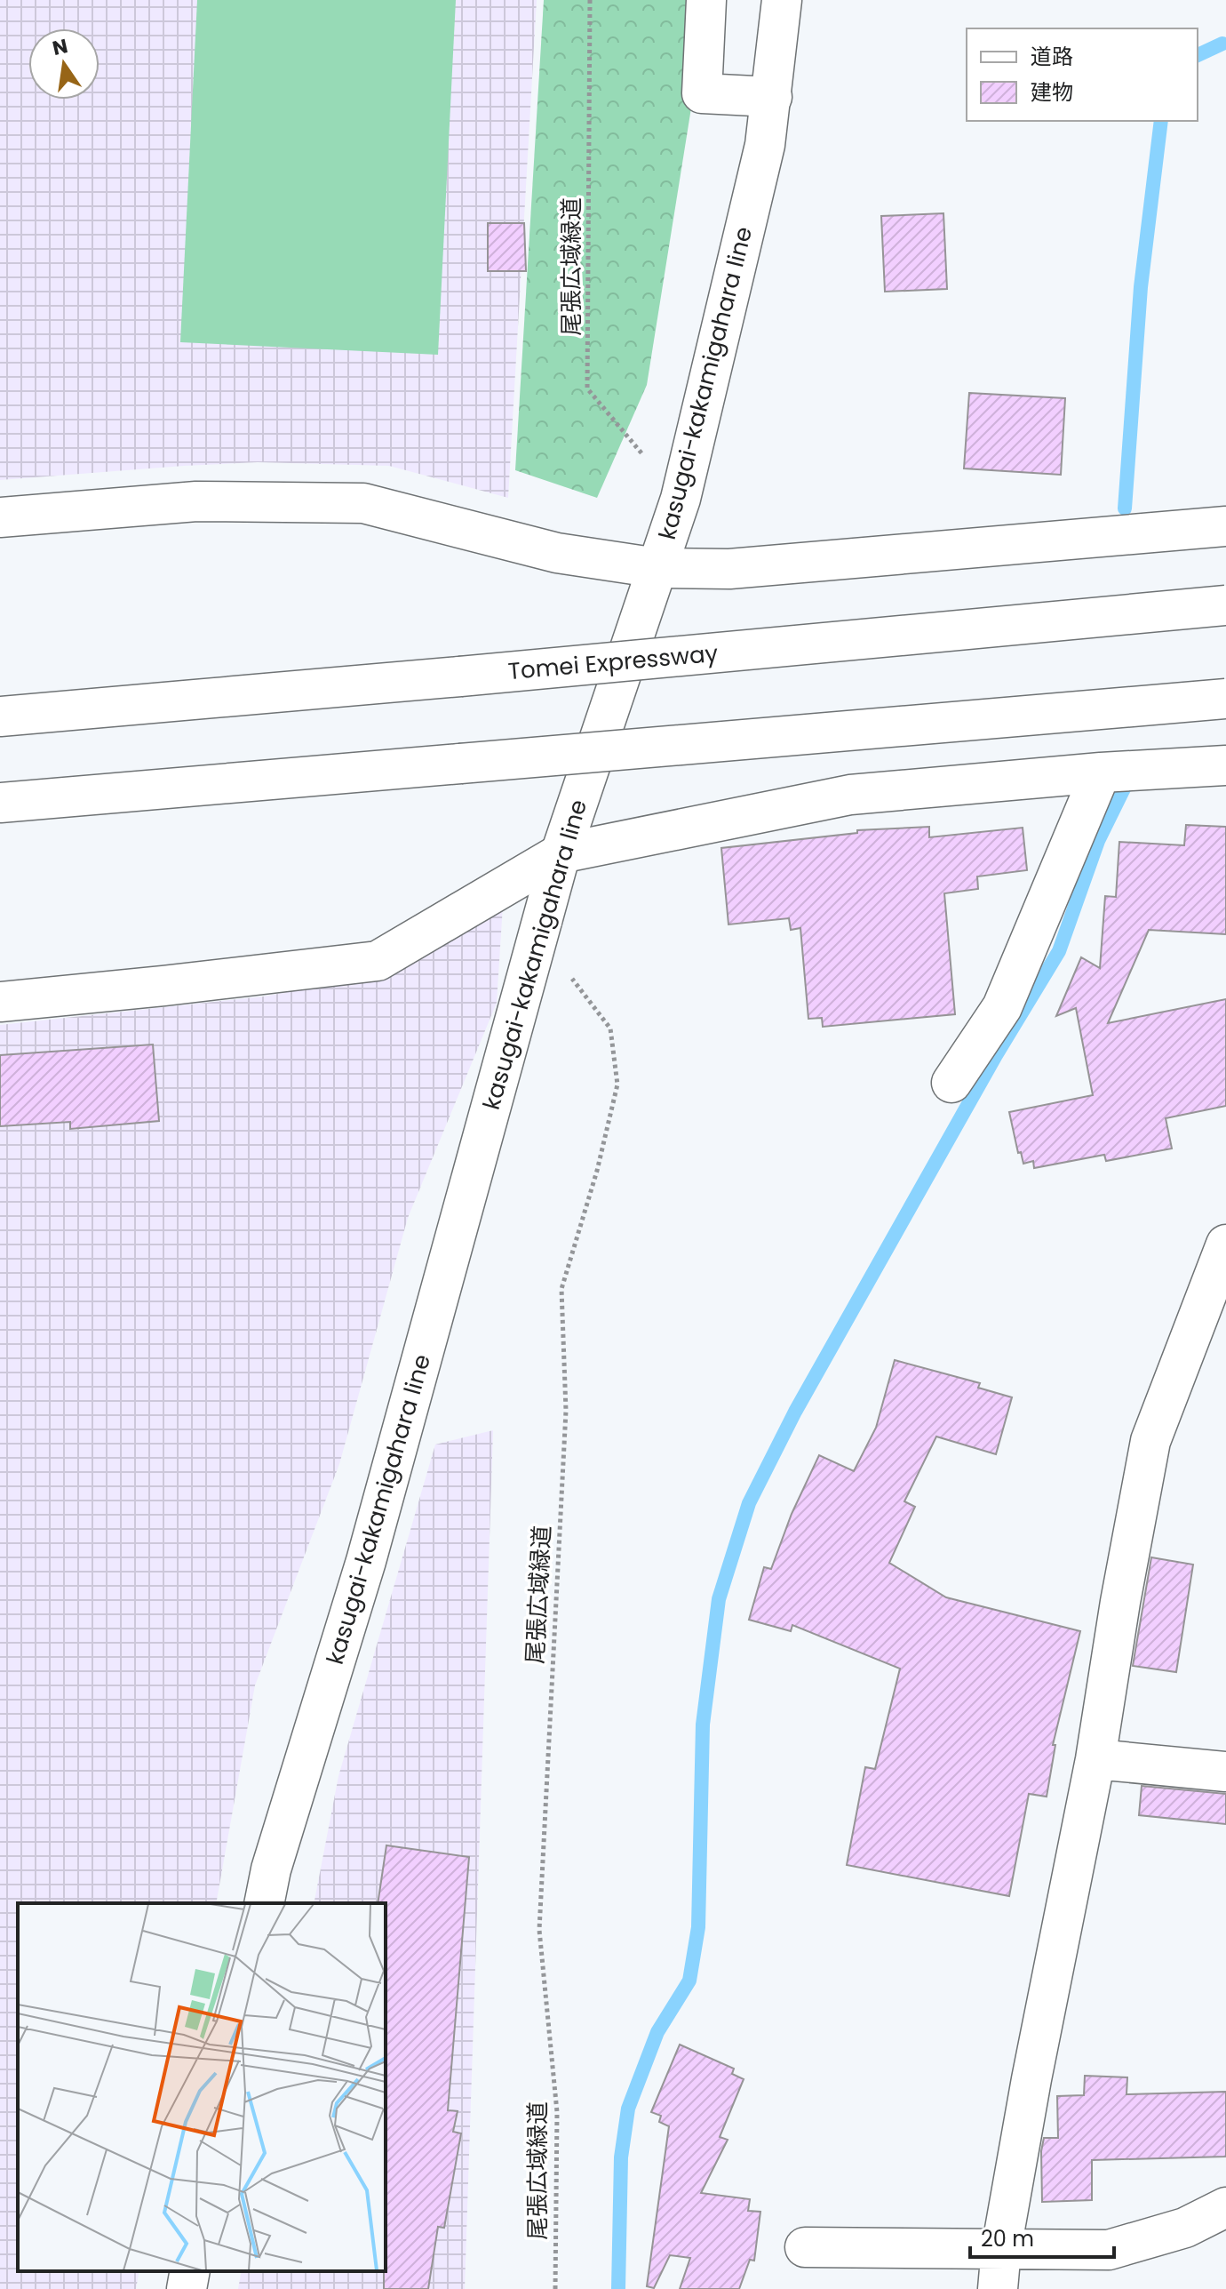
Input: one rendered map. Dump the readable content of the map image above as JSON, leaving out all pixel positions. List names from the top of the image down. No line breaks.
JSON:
{"streets":{"main road":["kasugai-kakamigahara line","Tomei Expressway"],"path":["尾張広域緑道"]},"crossings":[["尾張広域緑道","kasugai-kakamigahara line"]],"legend":["道路","建物"],"scale_bar":"20 m","north":"top"}
